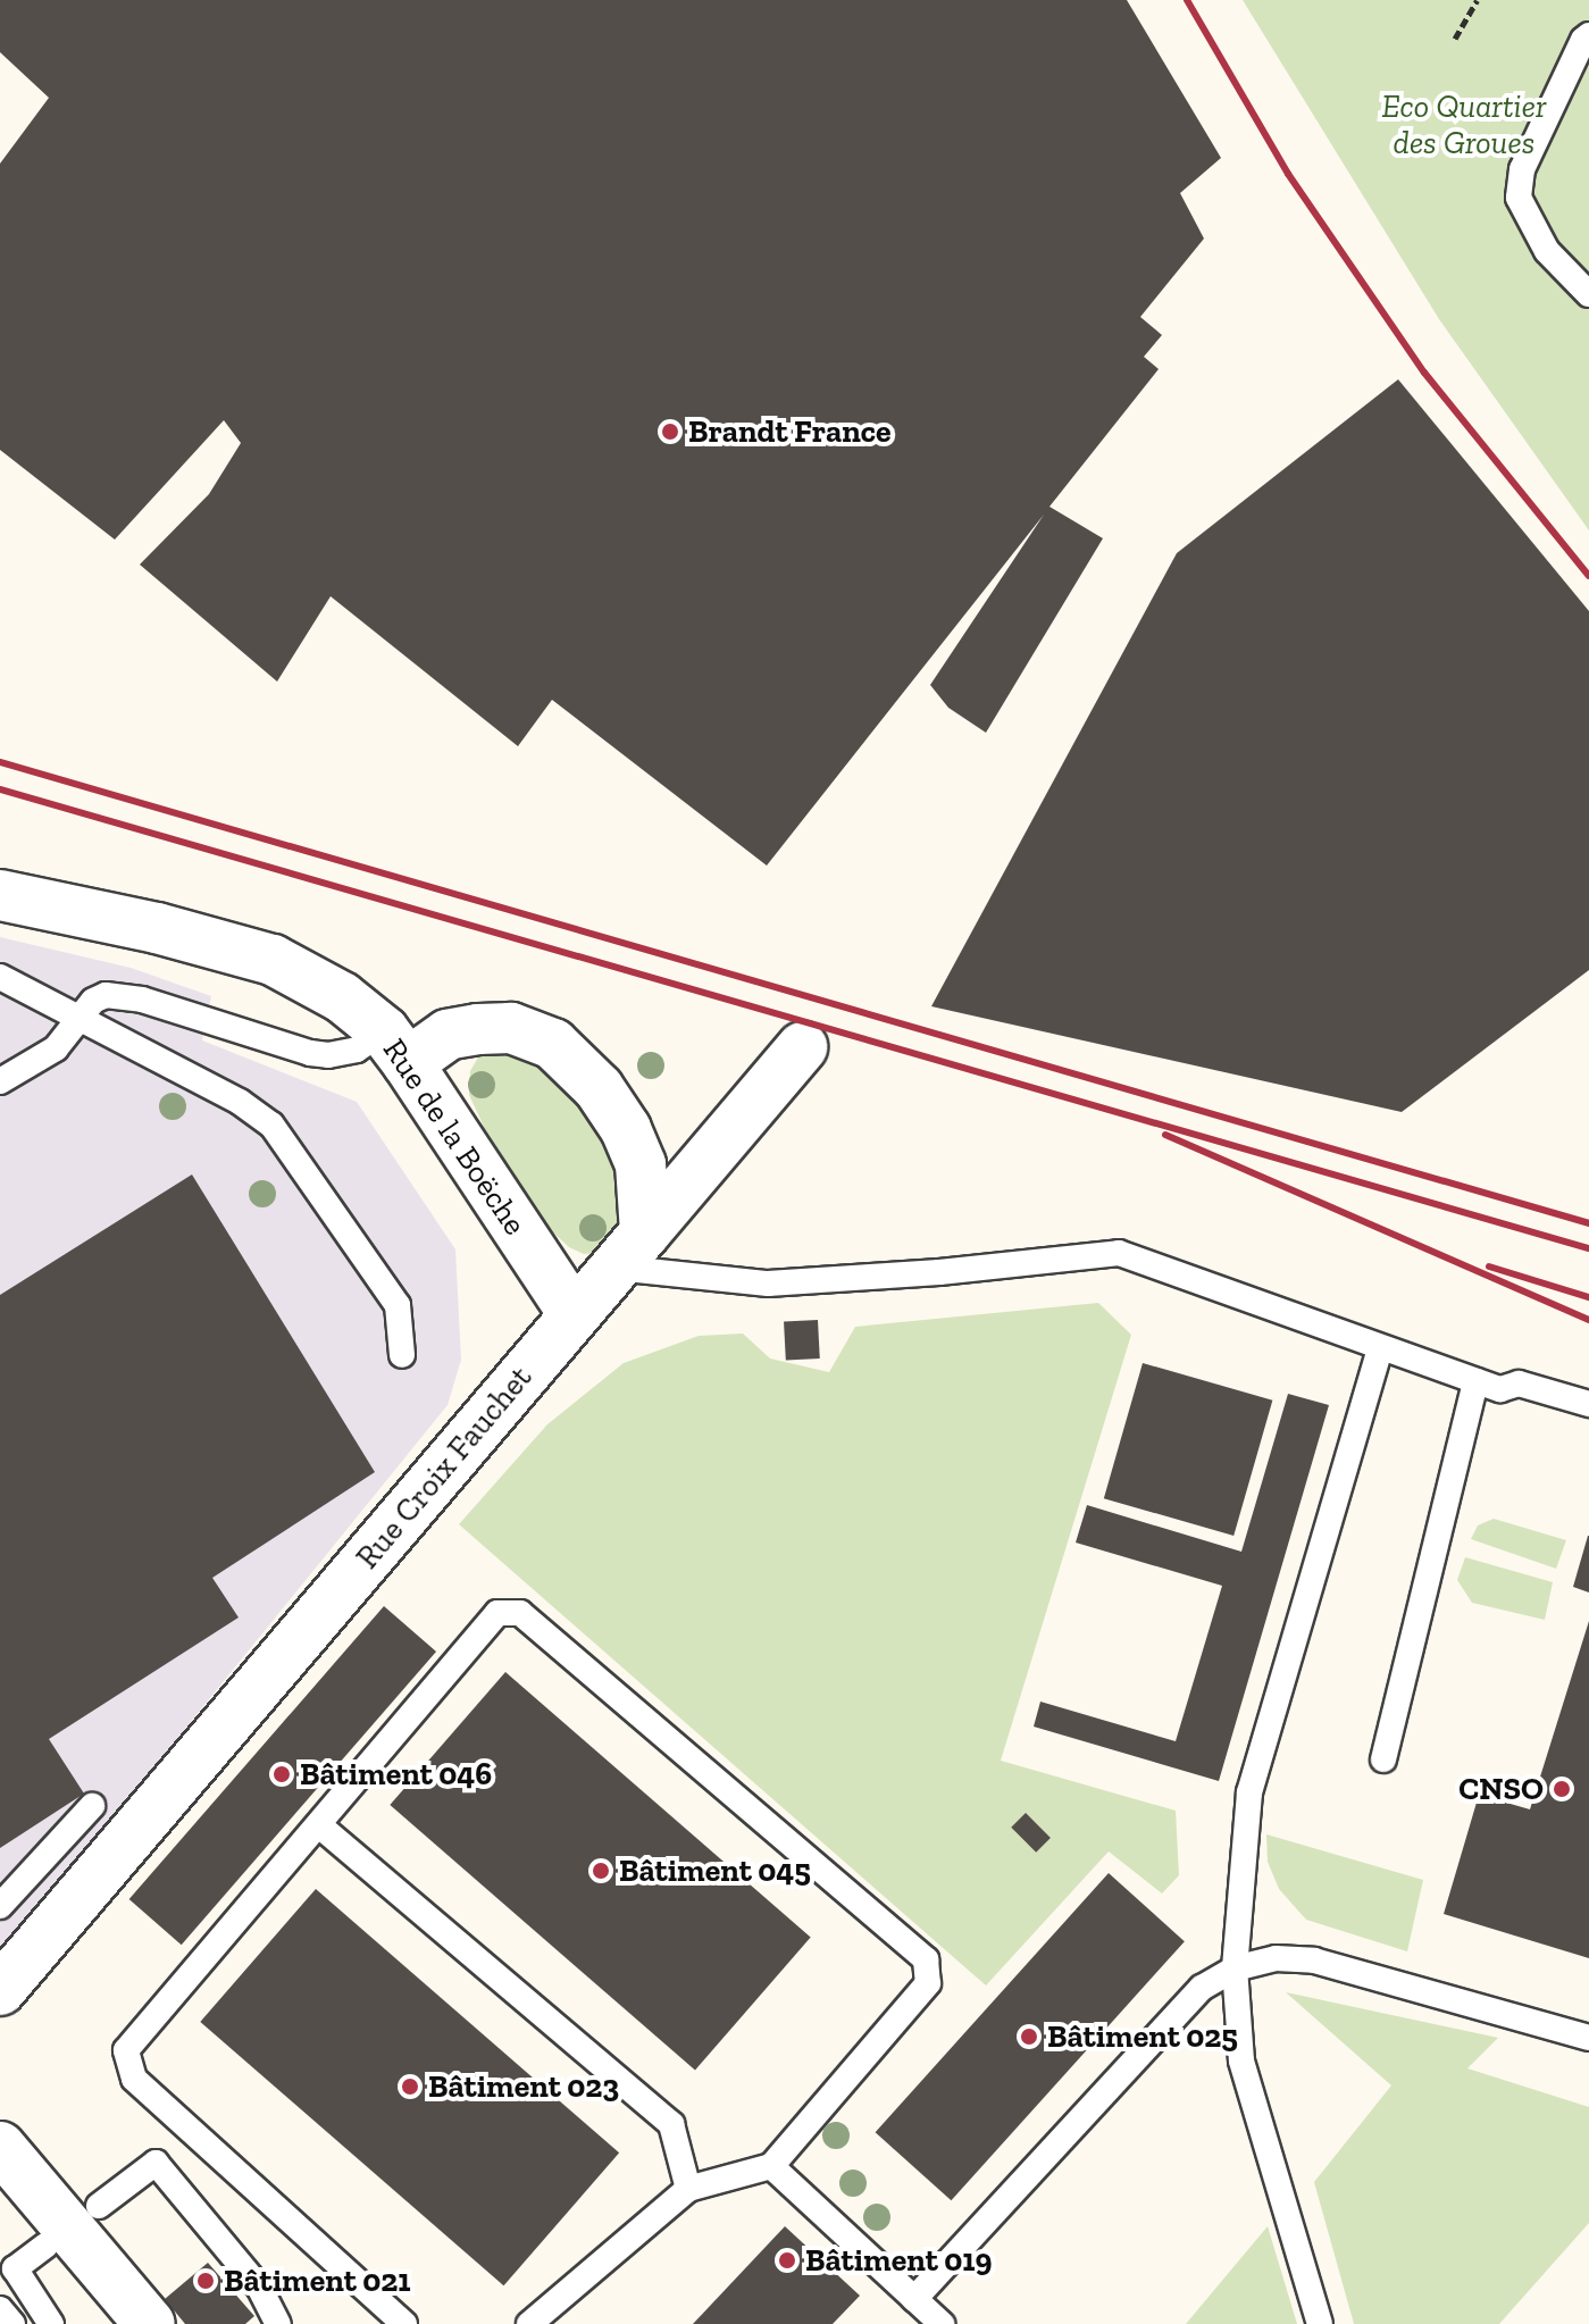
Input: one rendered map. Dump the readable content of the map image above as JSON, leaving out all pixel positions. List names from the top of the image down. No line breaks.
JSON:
{"streets":{"street":["Rue de la Boëche","Rue Croix Fauchet"]},"crossings":[["Rue de la Boëche","Rue Croix Fauchet"]],"parks":["Eco Quartier des Groues"],"places":["Brandt France","Bâtiment 046","CNSO","Bâtiment 045","Bâtiment 025","Bâtiment 023","Bâtiment 019","Bâtiment 021"]}
